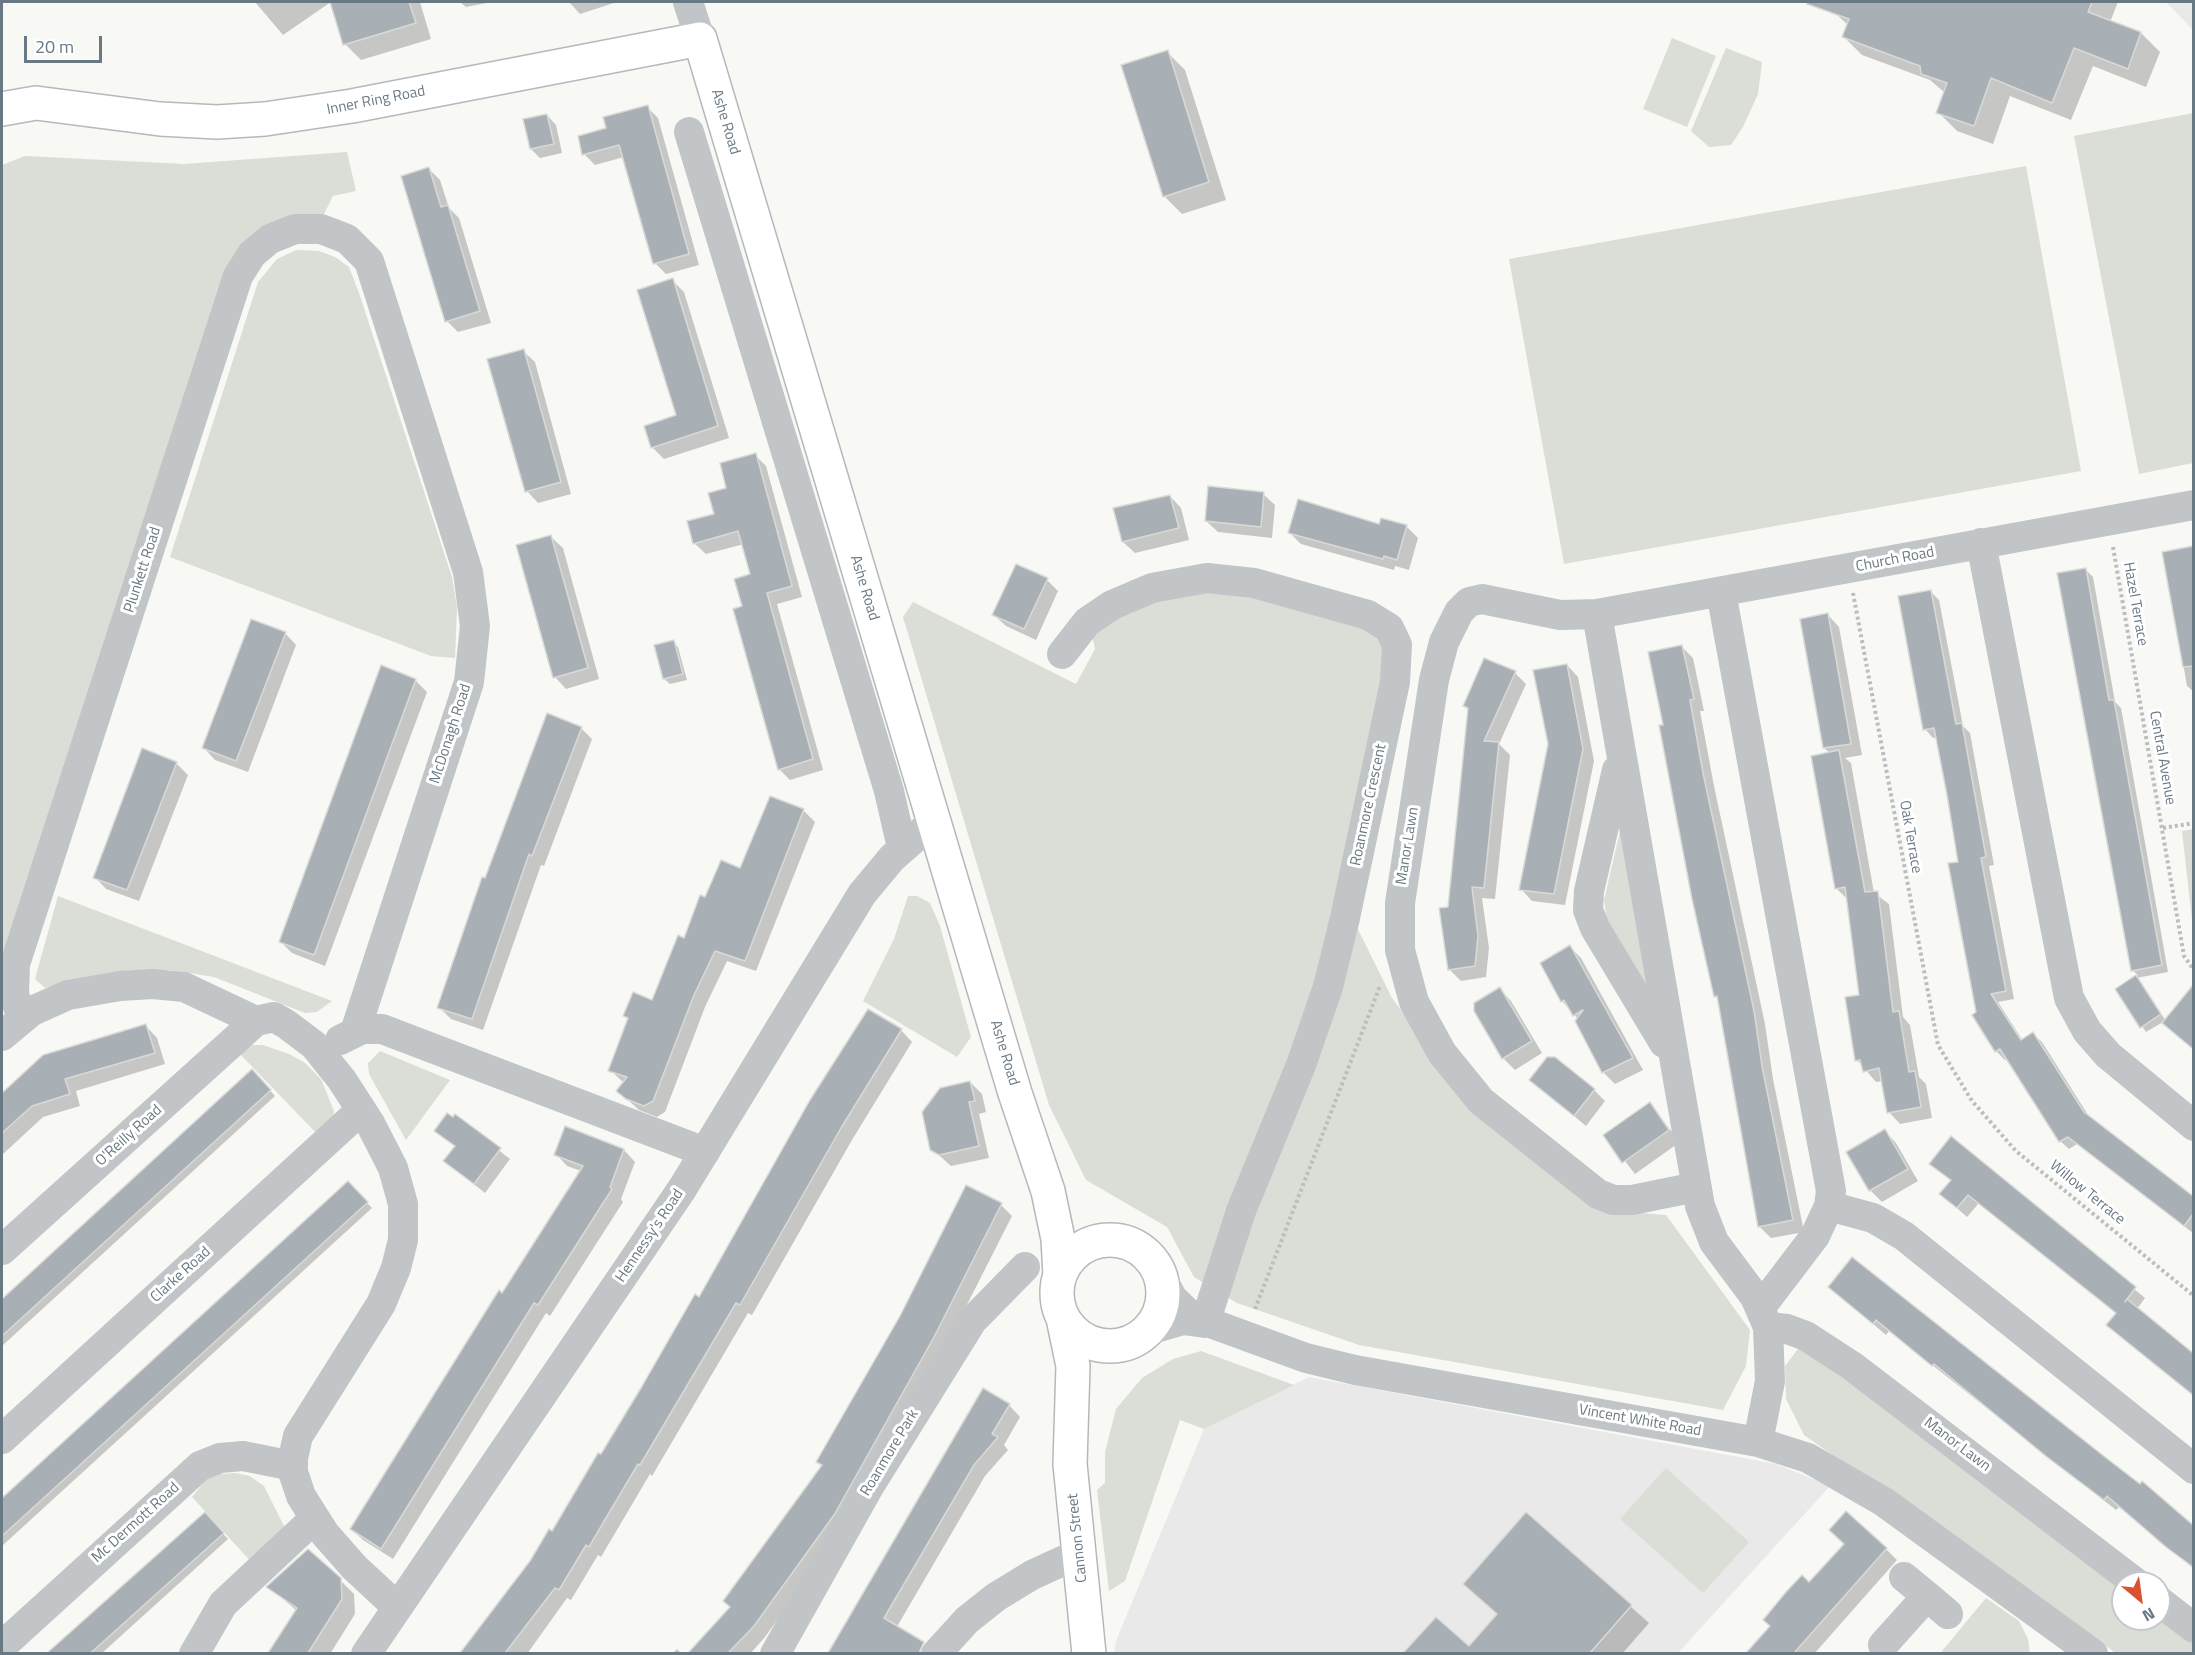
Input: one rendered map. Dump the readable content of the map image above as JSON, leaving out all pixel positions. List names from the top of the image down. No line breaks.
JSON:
{"streets":{"main road":["Inner Ring Road","Ashe Road","Cannon Street"],"street":["Church Road","Plunkett Road","McDonagh Road","Roanmore Crescent","Manor Lawn","O'Reilly Road","Hennessy's Road","Clarke Road","Vincent White Road","Roanmore Park","Mc Dermott Road"],"path":["Hazel Terrace","Central Avenue","Oak Terrace","Willow Terrace"]},"crossings":[["Inner Ring Road","Ashe Road"],["Ashe Road","Hennessy's Road"],["Ashe Road","Vincent White Road"],["Ashe Road","Cannon Street"],["Church Road","Hazel Terrace"],["Church Road","Oak Terrace"],["Church Road","Manor Lawn"],["Plunkett Road","McDonagh Road"],["Hazel Terrace","Central Avenue"],["Roanmore Crescent","Vincent White Road"],["Oak Terrace","Willow Terrace"],["Vincent White Road","Cannon Street"]],"scale_bar":"20 m","north":"bottom right"}
